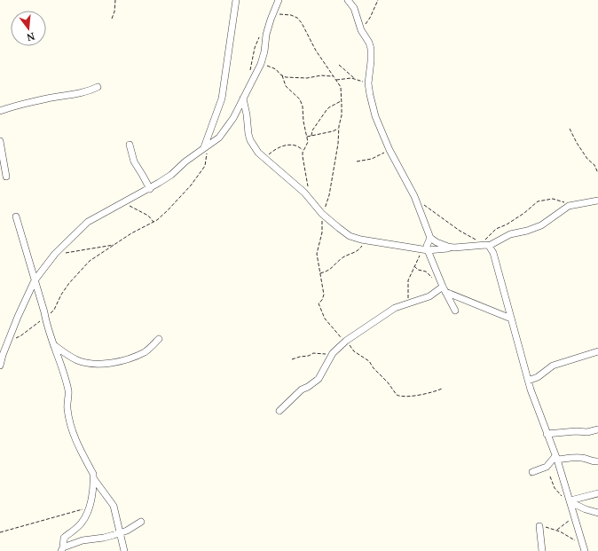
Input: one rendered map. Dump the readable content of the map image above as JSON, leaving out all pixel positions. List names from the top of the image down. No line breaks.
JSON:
{"north":"bottom"}
